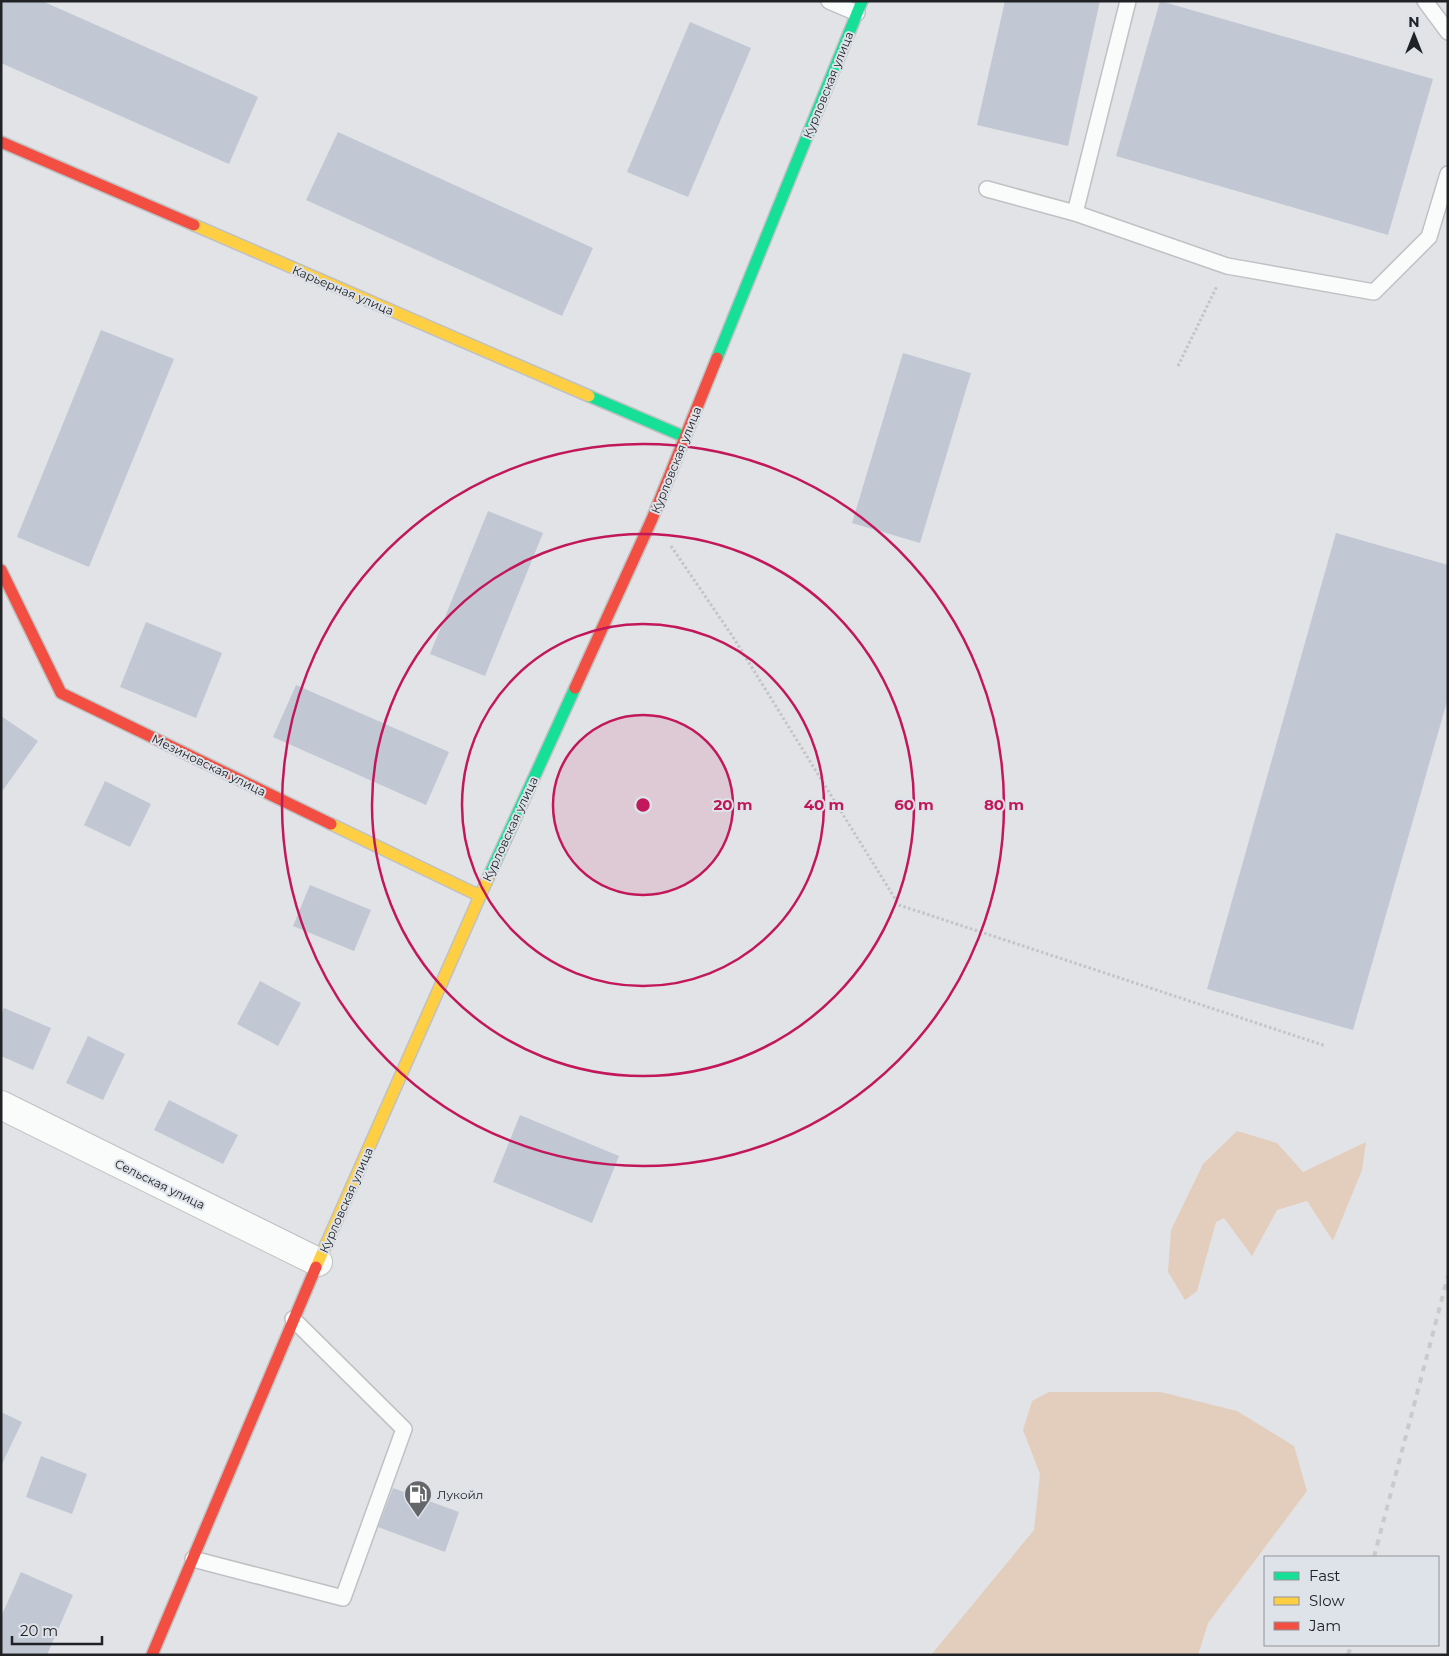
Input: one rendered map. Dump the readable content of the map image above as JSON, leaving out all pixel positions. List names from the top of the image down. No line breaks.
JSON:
{"streets":{"main road":["Курловская улица","Карьерная улица","Мезиновская улица"],"street":["Сельская улица"]},"crossings":[["Курловская улица","Карьерная улица"],["Курловская улица","Мезиновская улица"],["Курловская улица","Сельская улица"]],"places":{"fuel station":["Лукойл"]},"legend":["Fast","Slow","Jam"],"scale_bar":"20 m","north":"top","rings":["20 m","40 m","60 m","80 m"]}
